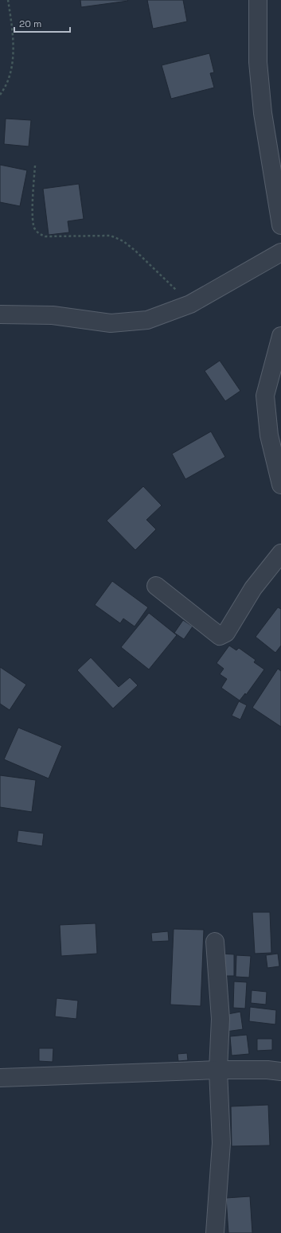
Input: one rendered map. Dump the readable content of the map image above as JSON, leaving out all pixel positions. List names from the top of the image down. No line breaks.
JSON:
{"scale_bar":"20 m"}
